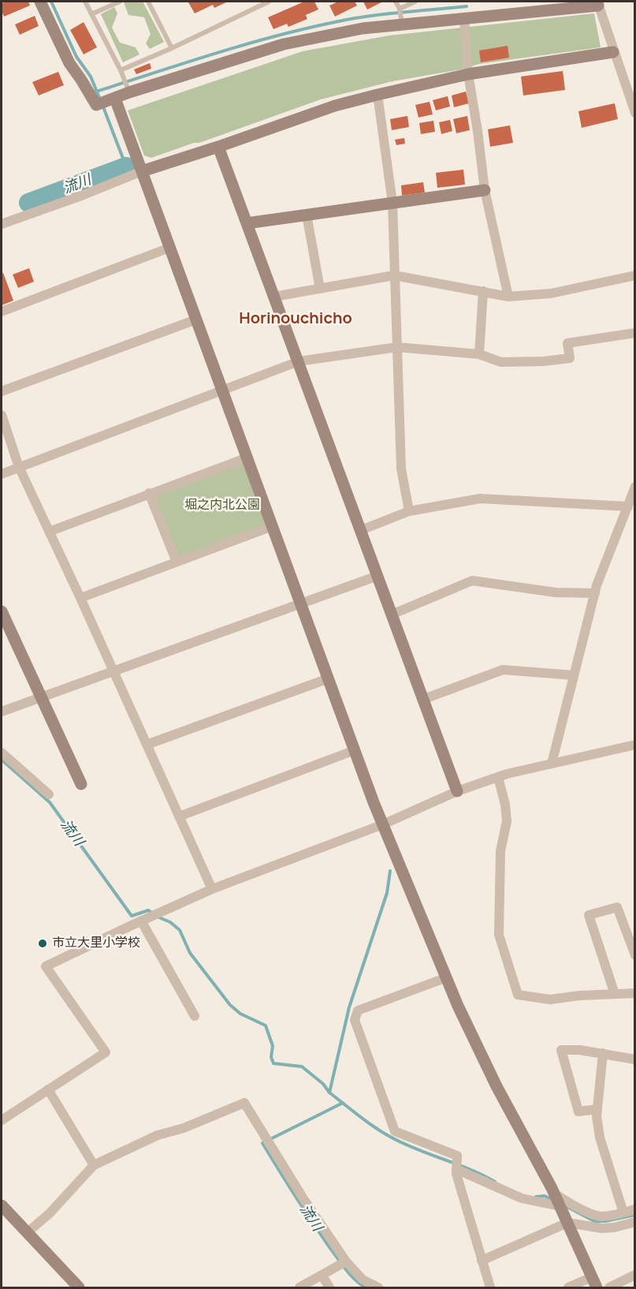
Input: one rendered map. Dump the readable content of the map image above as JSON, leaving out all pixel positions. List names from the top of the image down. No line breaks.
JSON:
{"districts":["Horinouchicho"],"water":["流川"],"parks":["堀之内北公園"],"places":["市立大里小学校"]}
